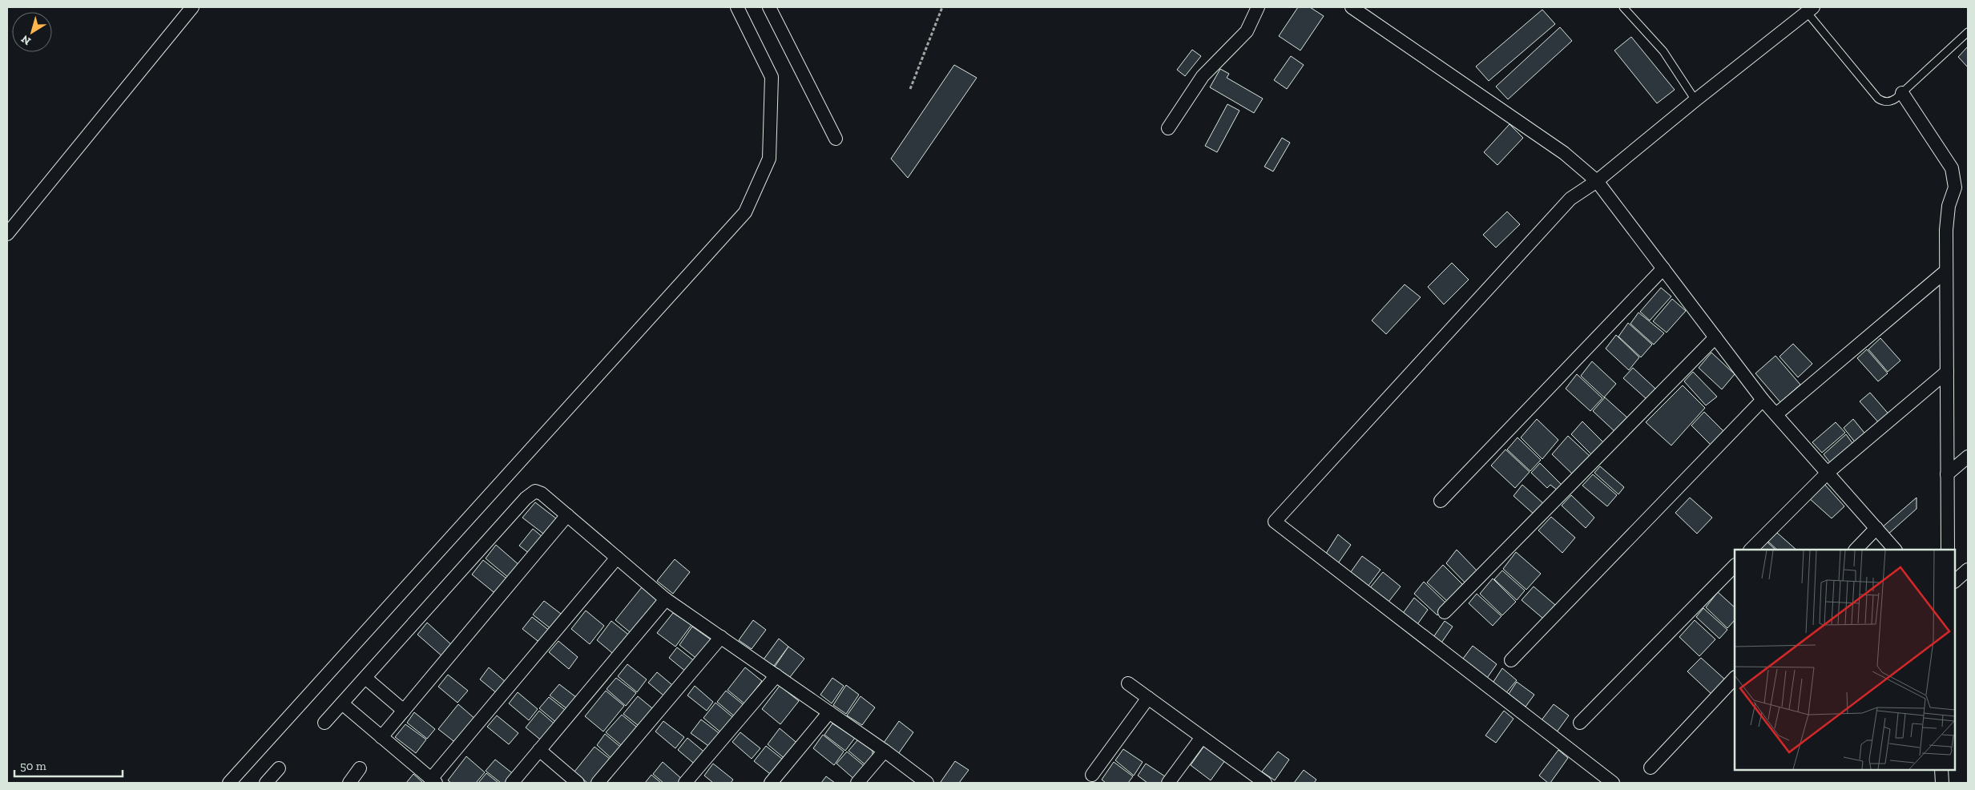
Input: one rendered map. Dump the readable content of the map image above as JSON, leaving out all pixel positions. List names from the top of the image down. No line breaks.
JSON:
{"scale_bar":"50 m","north":"bottom left"}
